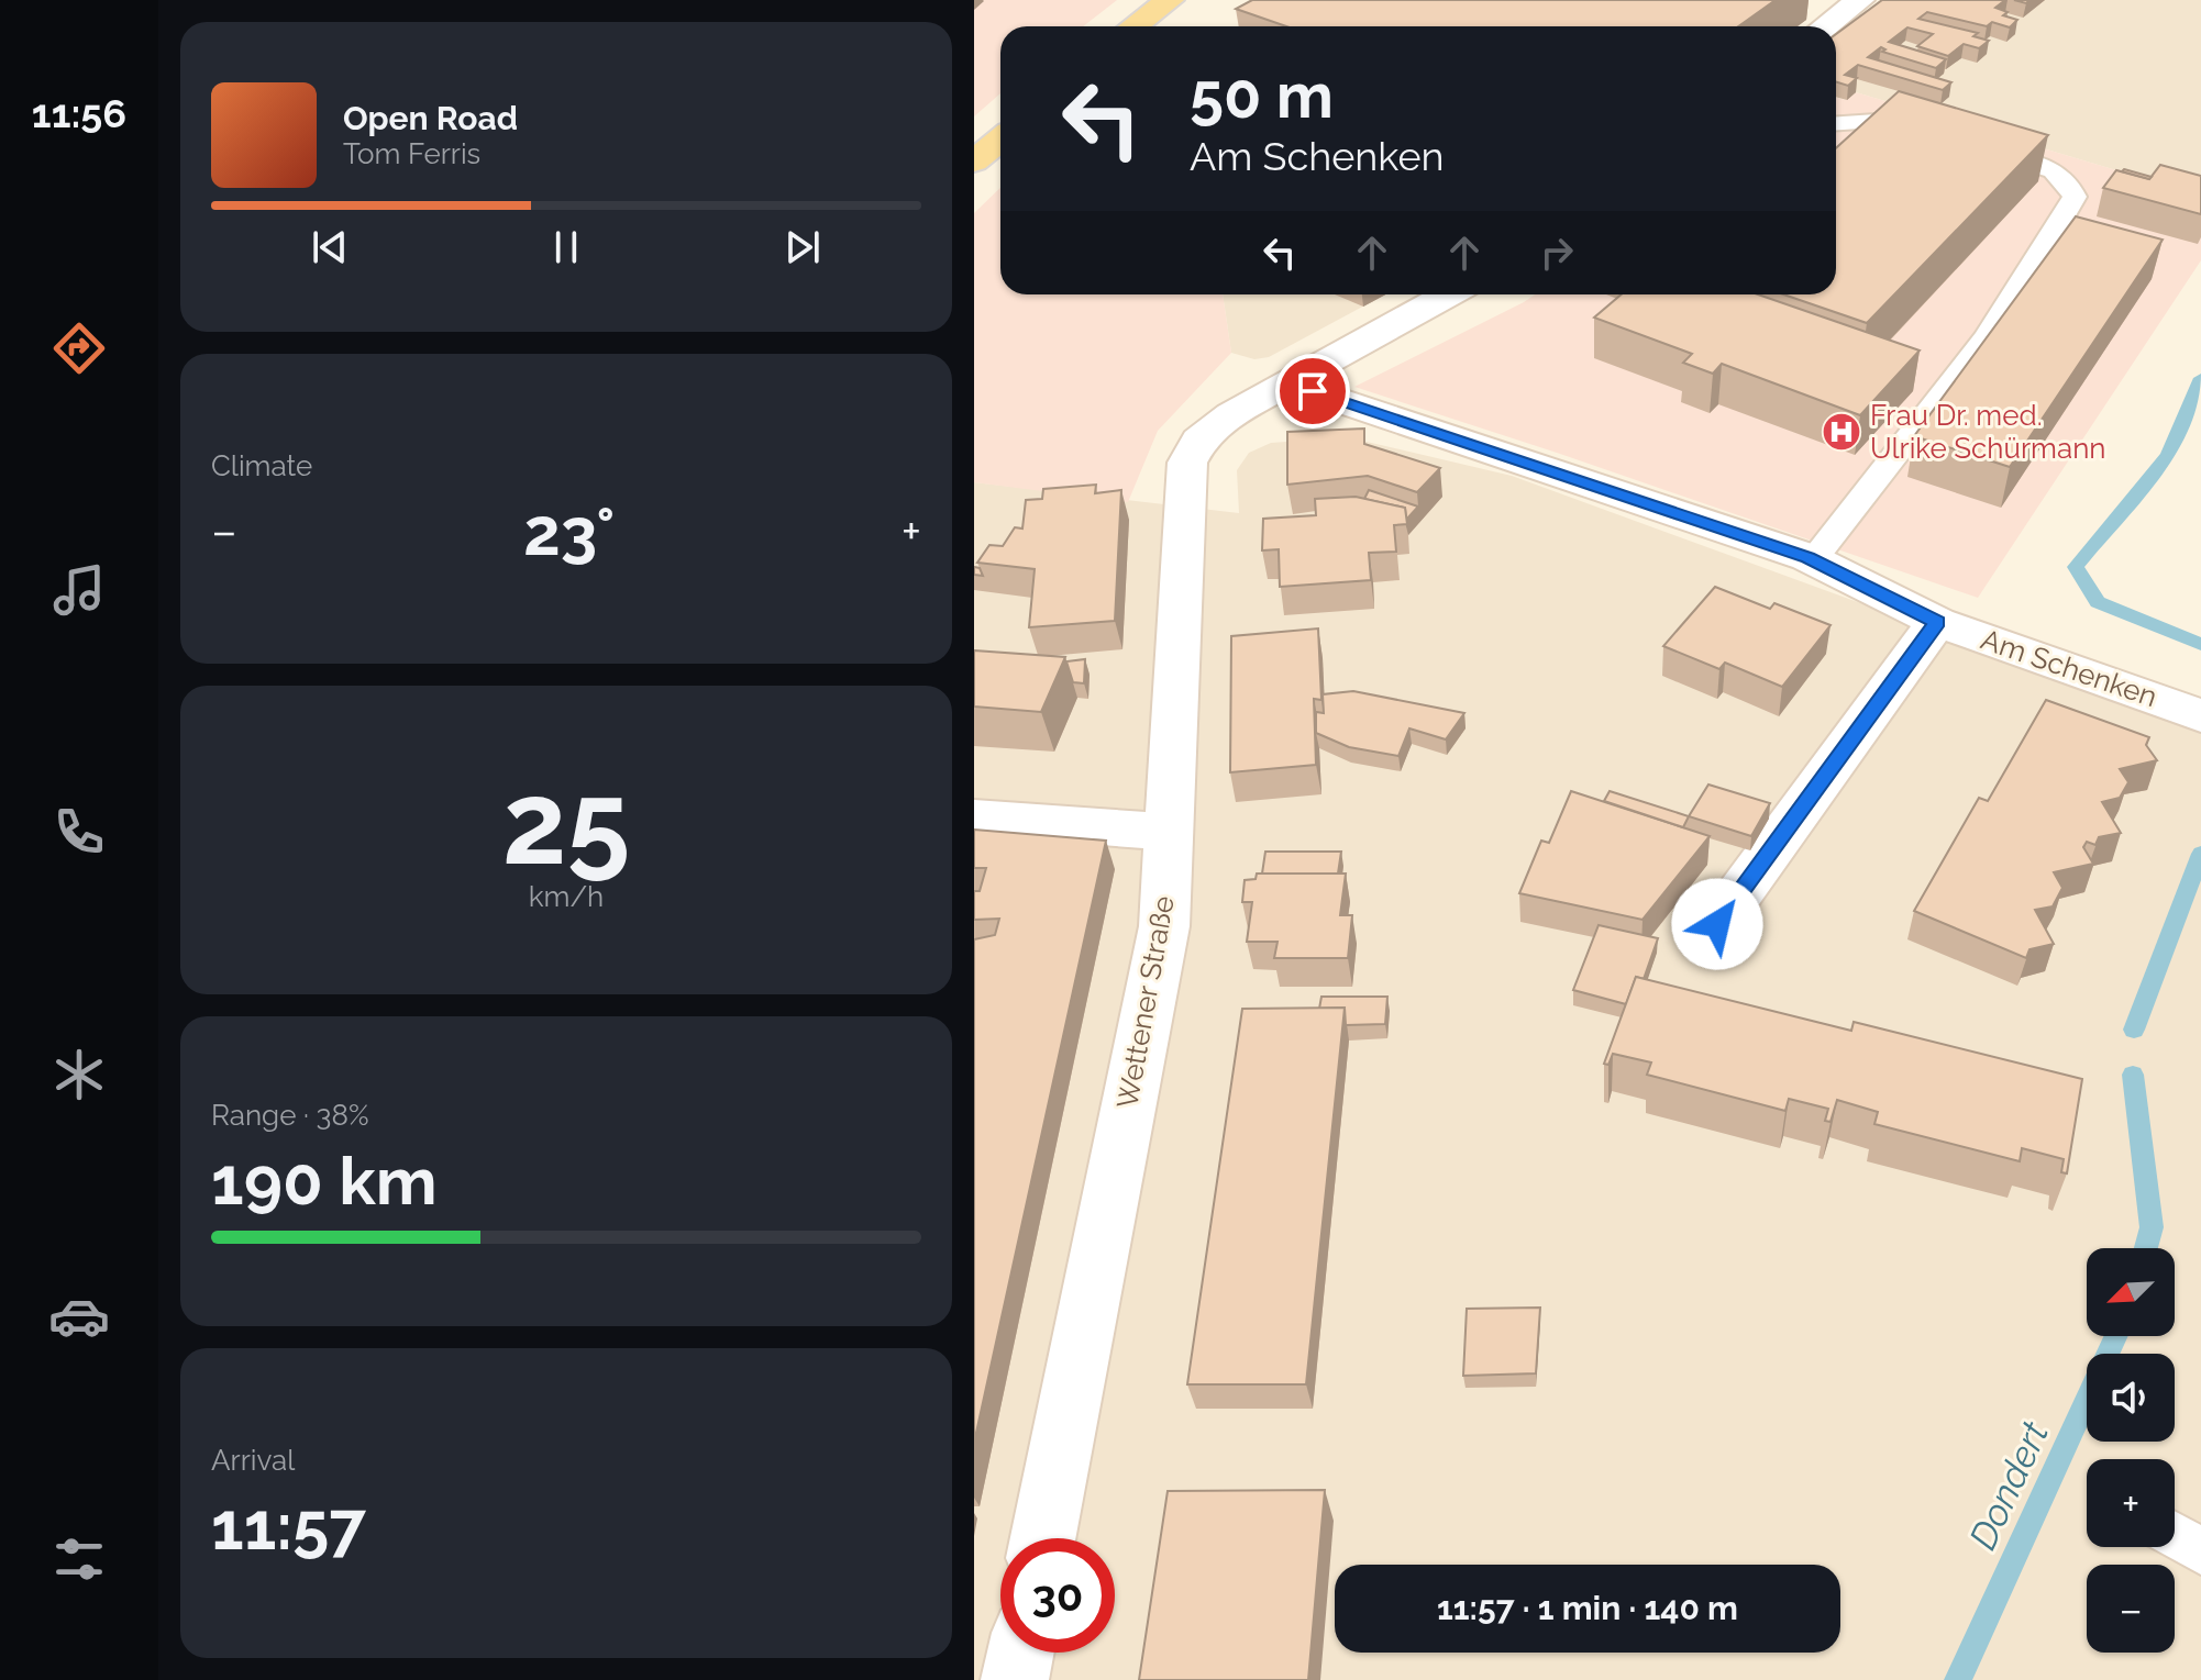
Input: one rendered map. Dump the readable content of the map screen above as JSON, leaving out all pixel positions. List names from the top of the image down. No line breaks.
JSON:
{"streets":{"street":["Am Schenken","Wettener Straße"]},"crossings":[["Am Schenken","Wettener Straße"]],"water":["Dondert"],"places":{"hospital":["Frau Dr. med. Ulrike Schürmann"]},"north":"bottom left","page":{"tabs":"11:56","turn":["50 m","Am Schenken"],"song":["Open Road","Tom Ferris"],"tile":["Climate",["25","km/h"],["Range · 38%","190 km"],["Arrival","11:57"]],"heat":["−","23°","+"],"map_buttons":["+","−"],"limit":"30","trip":"11:57 · 1 min · 140 m"}}
